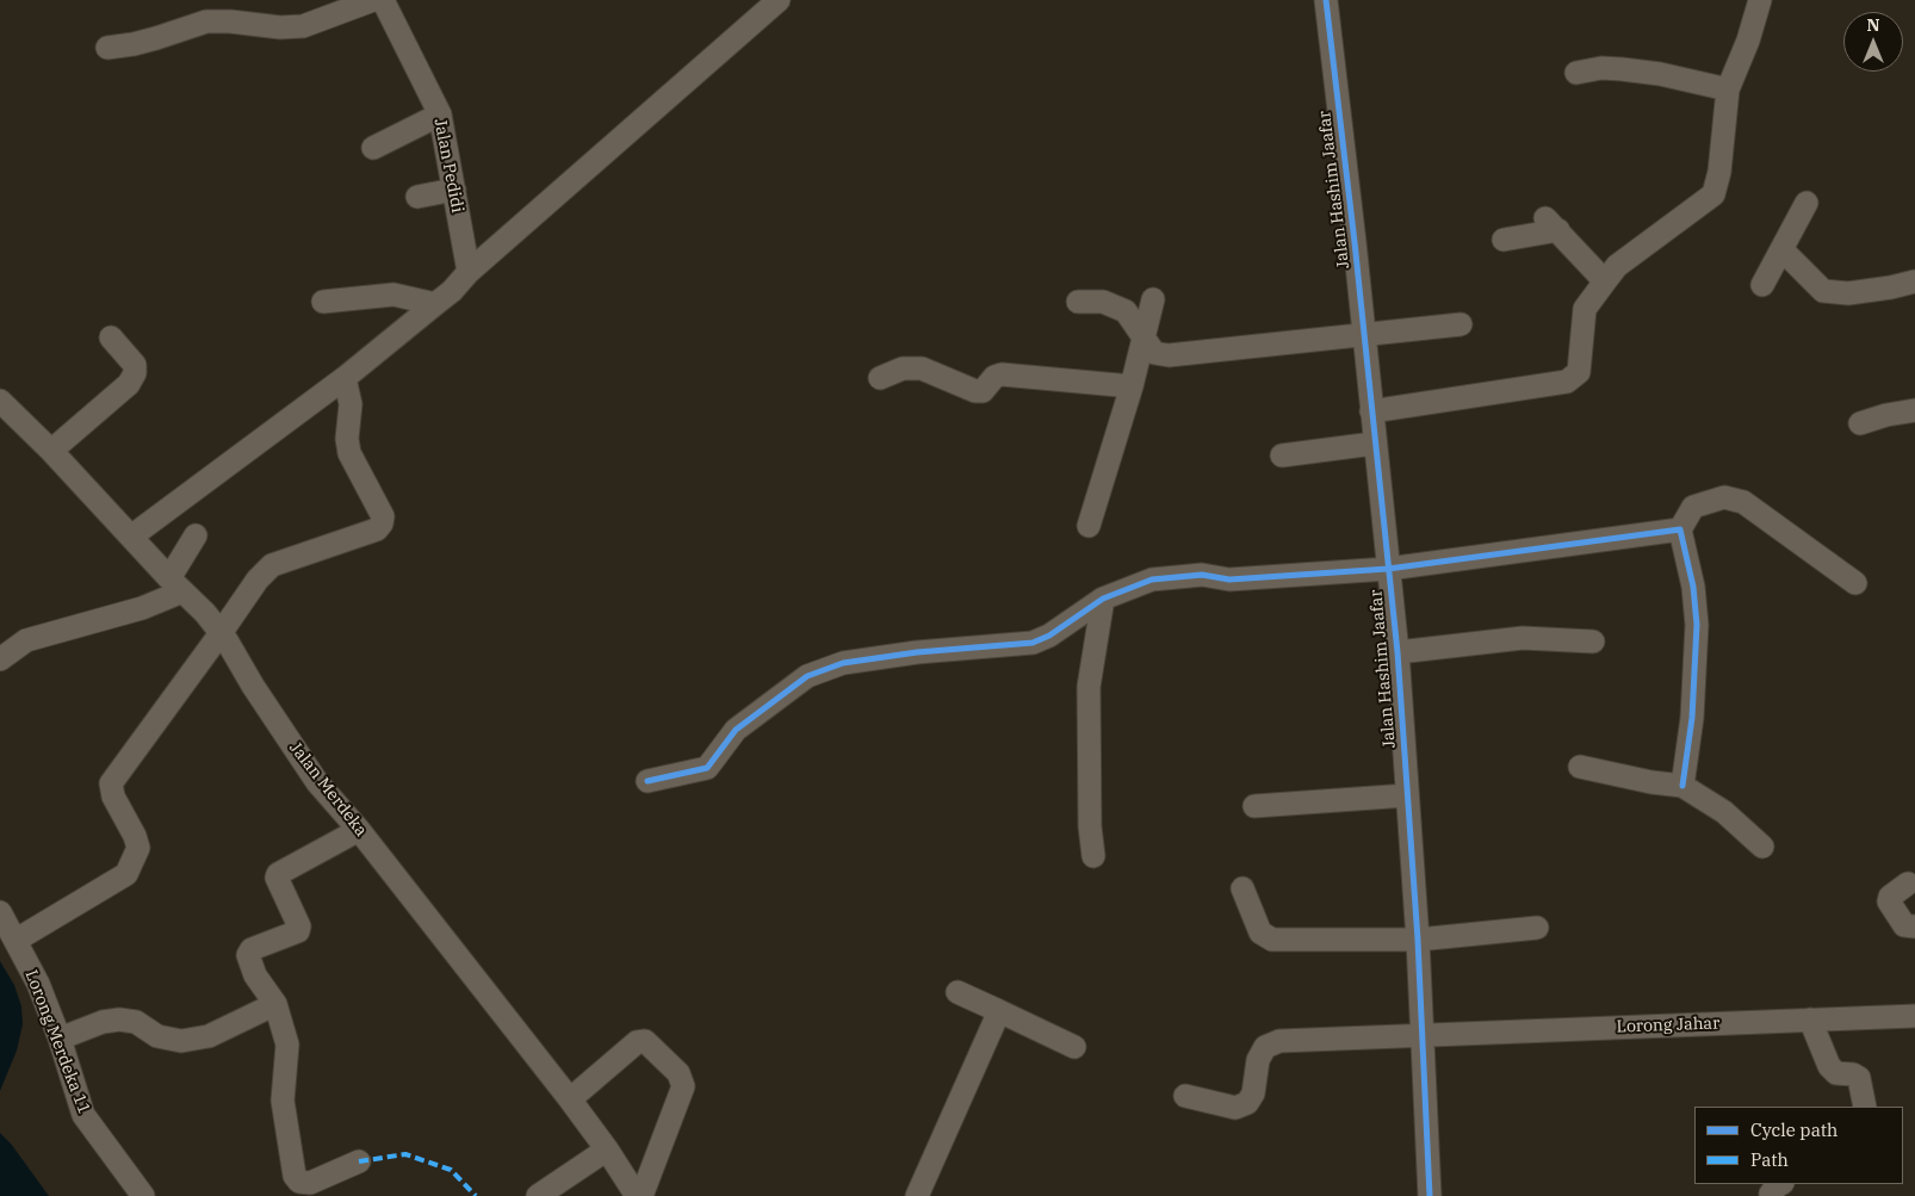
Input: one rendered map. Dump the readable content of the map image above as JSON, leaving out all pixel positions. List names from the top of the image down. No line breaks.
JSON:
{"streets":{"street":["Jalan Pedidi","Jalan Hashim Jaafar","Jalan Merdeka","Lorong Jahar","Lorong Merdeka 11"]},"crossings":[["Jalan Hashim Jaafar","Lorong Jahar"]],"legend":["Cycle path","Path"],"north":"top"}
